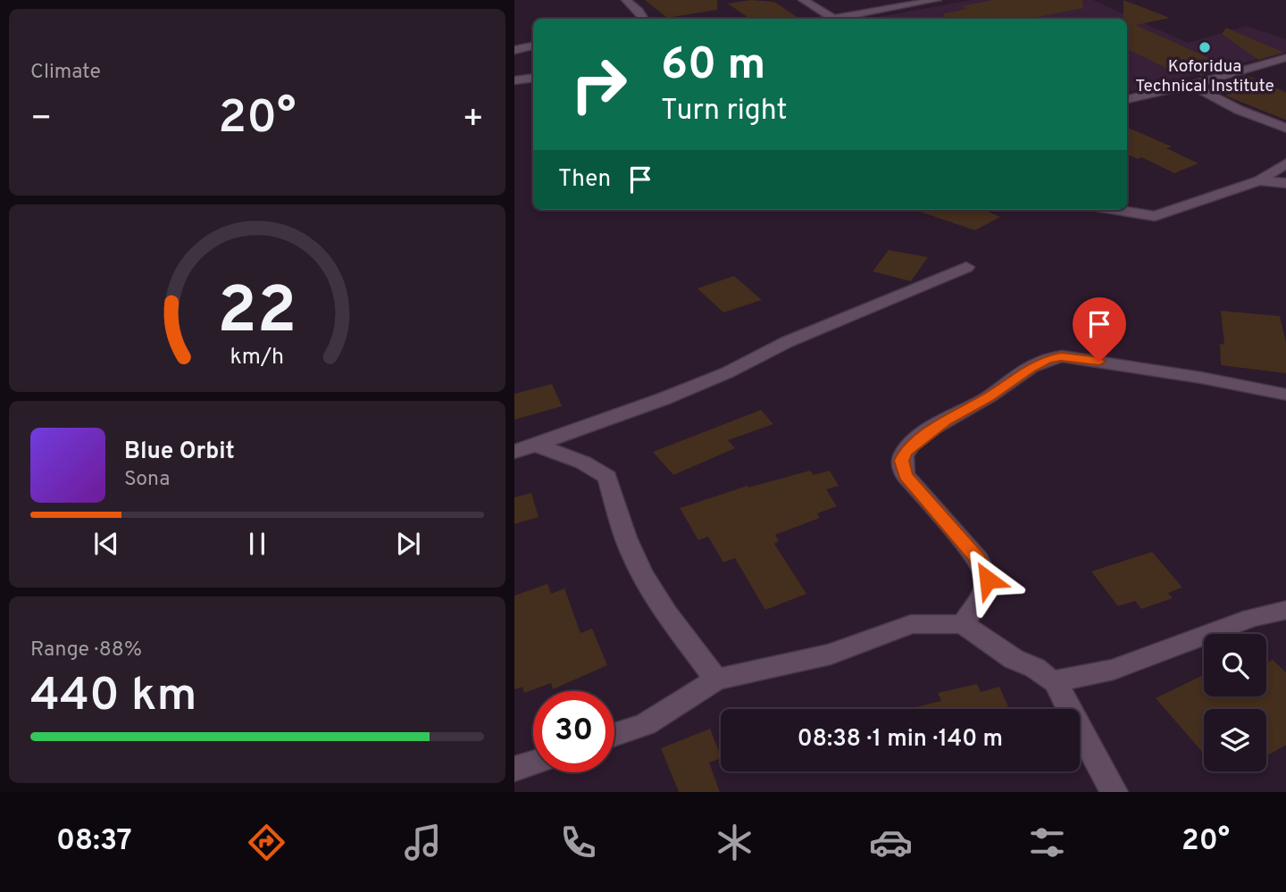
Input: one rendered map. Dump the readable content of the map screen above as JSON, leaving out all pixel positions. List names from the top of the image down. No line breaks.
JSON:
{"places":["Koforidua Technical Institute"],"page":{"tile":["Climate",["Range · 88%","440 km"]],"turn":["60 m","Turn right"],"heat":["−","20°","+"],"then":"Then","song":["Blue Orbit","Sona"],"limit":"30","trip":"08:38 · 1 min · 140 m","tabs":["08:37","20°"],"gauge":["22","km/h"]}}
